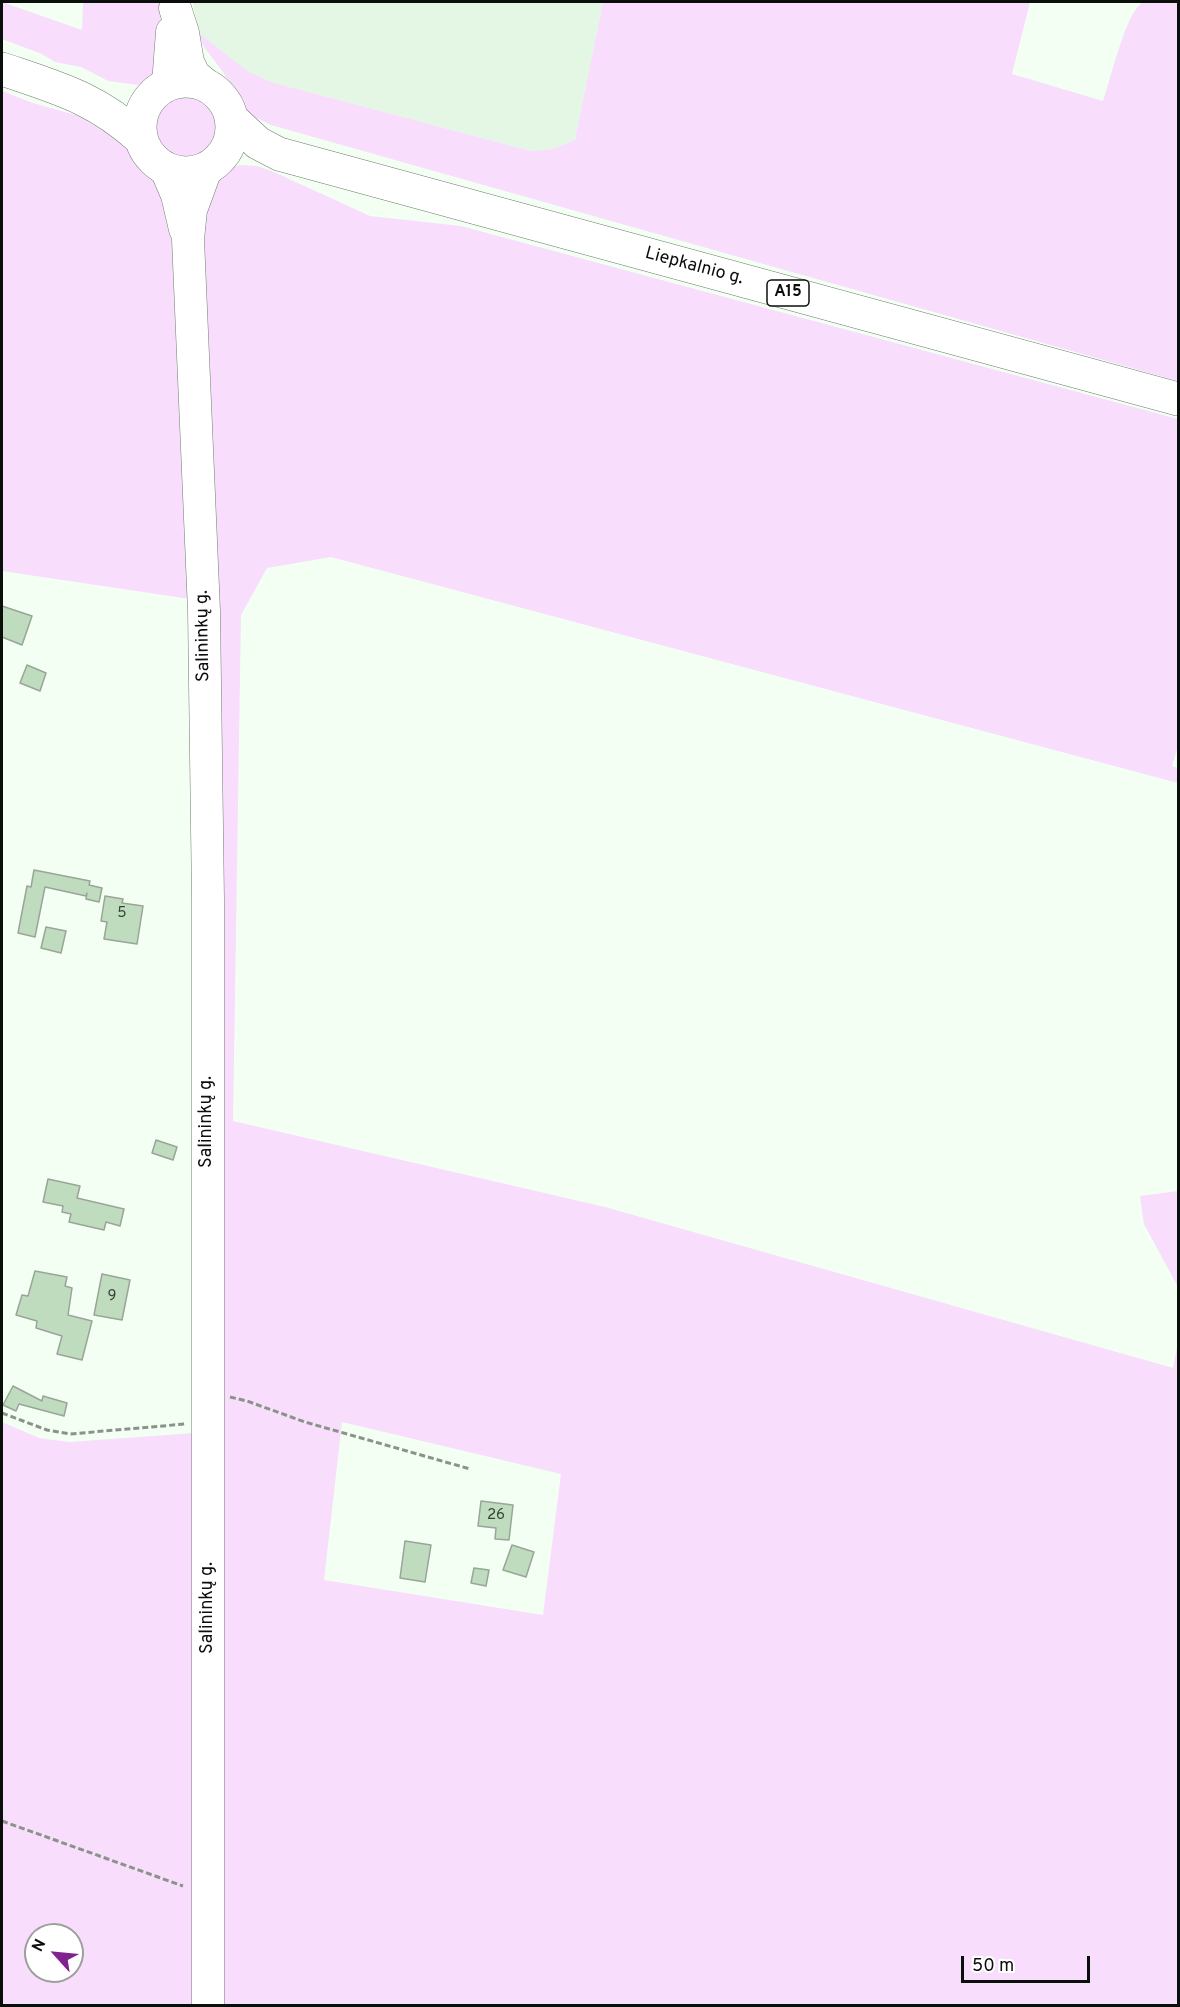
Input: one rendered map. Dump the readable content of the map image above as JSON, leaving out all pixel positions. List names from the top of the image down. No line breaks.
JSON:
{"streets":{"highway":["Liepkalnio g.","A15"],"main road":["Salininkų g."]},"house_numbers":["5","9","26"],"scale_bar":"50 m","north":"top left"}
